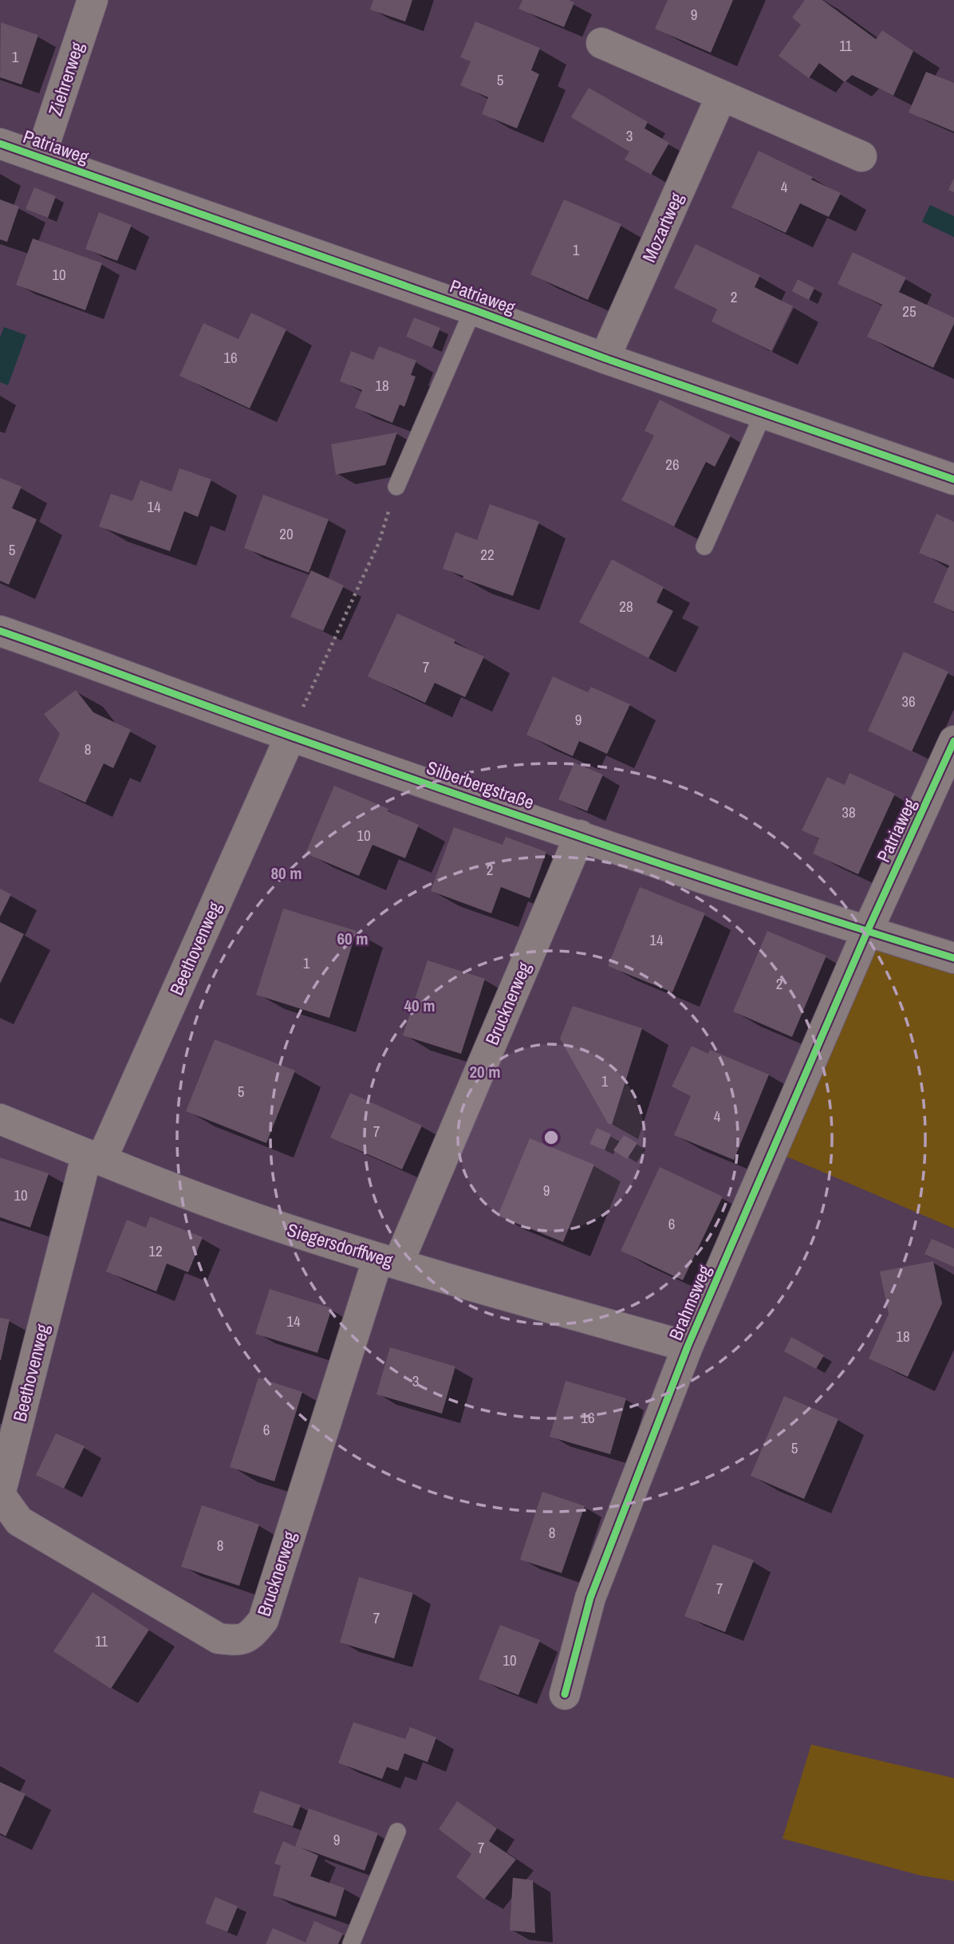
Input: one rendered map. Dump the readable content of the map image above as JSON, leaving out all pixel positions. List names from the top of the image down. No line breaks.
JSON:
{"streets":{"street":["Ziehrerweg","Patriaweg","Mozartweg","Silberbergstraße","Beethovenweg","Brucknerweg","Siegersdorffweg","Brahmsweg"]},"crossings":[["Ziehrerweg","Patriaweg"],["Patriaweg","Mozartweg"],["Patriaweg","Silberbergstraße"],["Patriaweg","Brahmsweg"],["Silberbergstraße","Beethovenweg"],["Silberbergstraße","Brucknerweg"],["Silberbergstraße","Brahmsweg"],["Beethovenweg","Brucknerweg"],["Beethovenweg","Siegersdorffweg"],["Brucknerweg","Siegersdorffweg"],["Siegersdorffweg","Brahmsweg"]],"house_numbers":["9","11","1","5","3","4","1","10","2","25","16","18","26","14","20","5","22","28","7","36","9","8","38","10","2","14","1","2","1","5","4","7","9","10","6","12","14","18","3","16","6","5","8","8","7","7","11","10","9","7"],"rings":["80 m","60 m","40 m","20 m"]}
